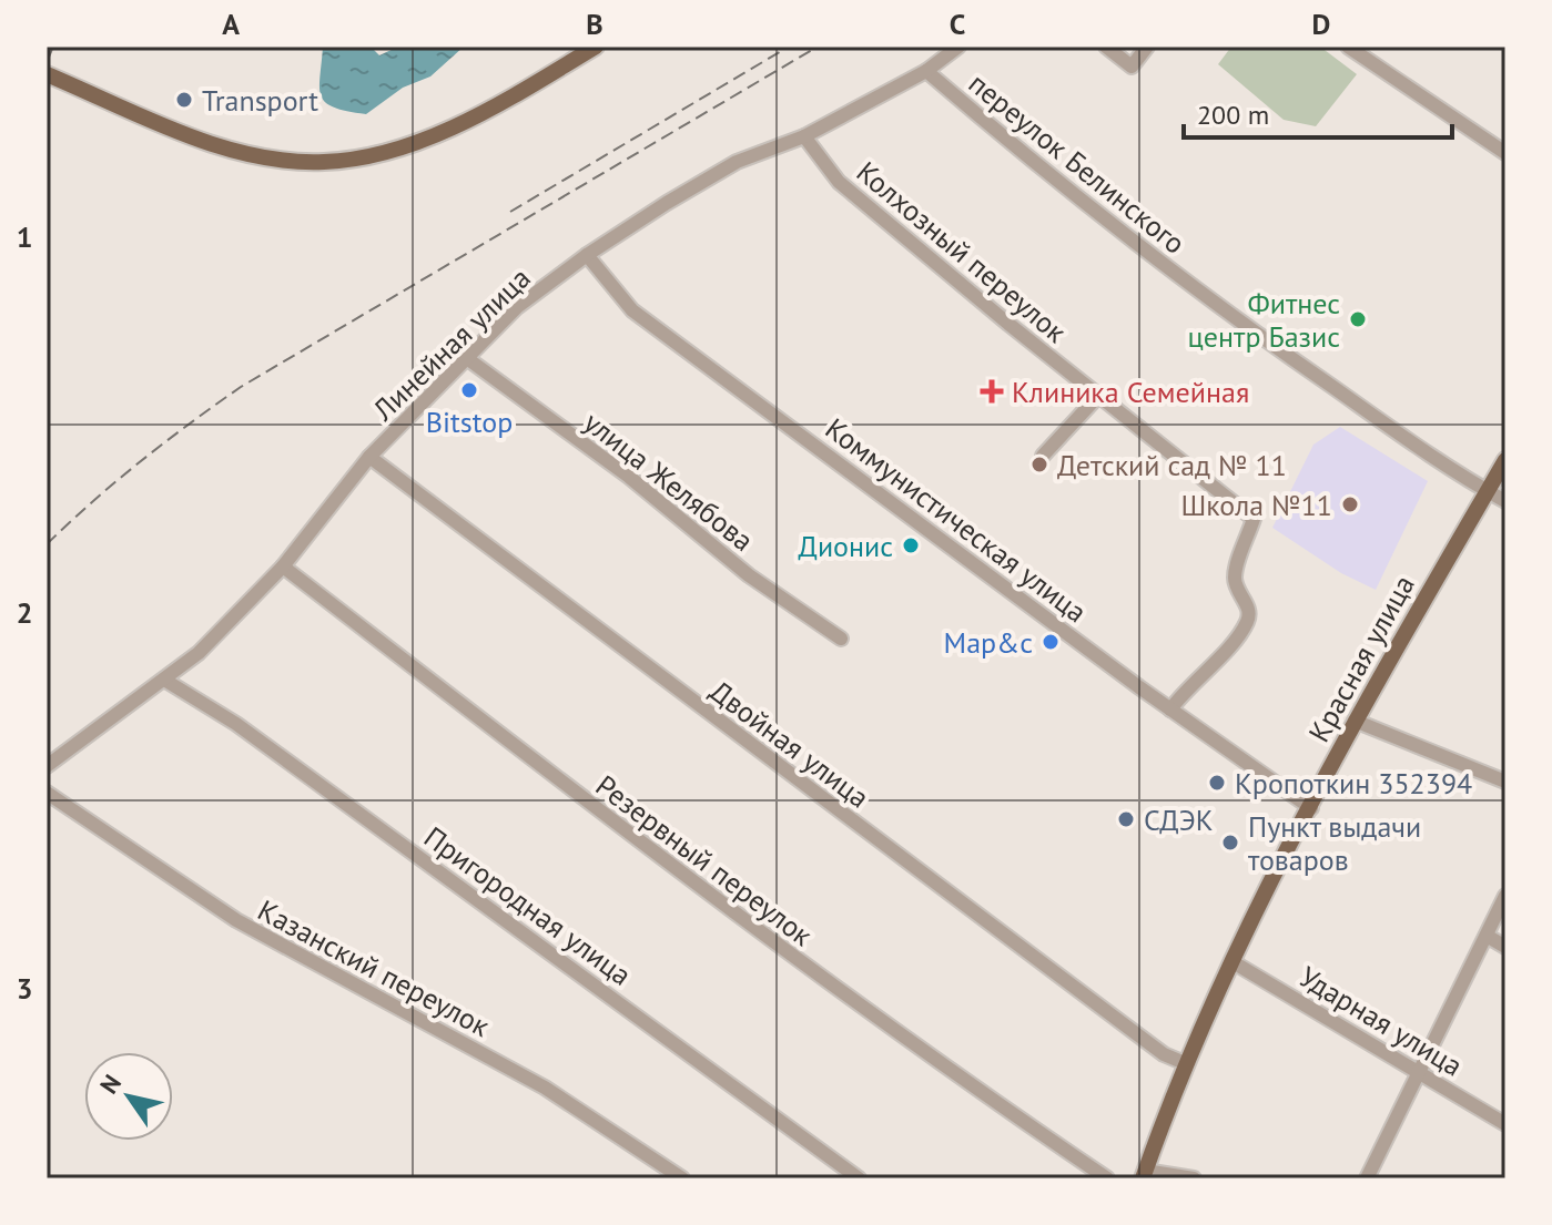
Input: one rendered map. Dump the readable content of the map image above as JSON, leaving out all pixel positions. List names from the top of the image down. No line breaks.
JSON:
{"streets":{"main road":["Красная улица"],"street":["переулок Белинского","Колхозный переулок","Линейная улица","улица Желябова","Коммунистическая улица","Двойная улица","Резервный переулок","Пригородная улица","Казанский переулок","Ударная улица"]},"crossings":[["переулок Белинского","Линейная улица"],["переулок Белинского","Красная улица"],["Колхозный переулок","Линейная улица"],["Колхозный переулок","Коммунистическая улица"],["Линейная улица","улица Желябова"],["Линейная улица","Коммунистическая улица"],["Линейная улица","Двойная улица"],["Линейная улица","Резервный переулок"],["Линейная улица","Пригородная улица"],["Коммунистическая улица","Красная улица"],["Красная улица","Двойная улица"],["Красная улица","Ударная улица"]],"places":{"other":["Transport","Фитнес центр Базис","Bitstop","Детский сад № 11","Школа №11","Дионис","Мар&с","Кропоткин 352394","СДЭК","Пункт выдачи товаров"],"health":["Клиника Семейная"]},"scale_bar":"200 m","north":"top left","grid":{"columns":["A","B","C","D"],"rows":["1","2","3"]}}
